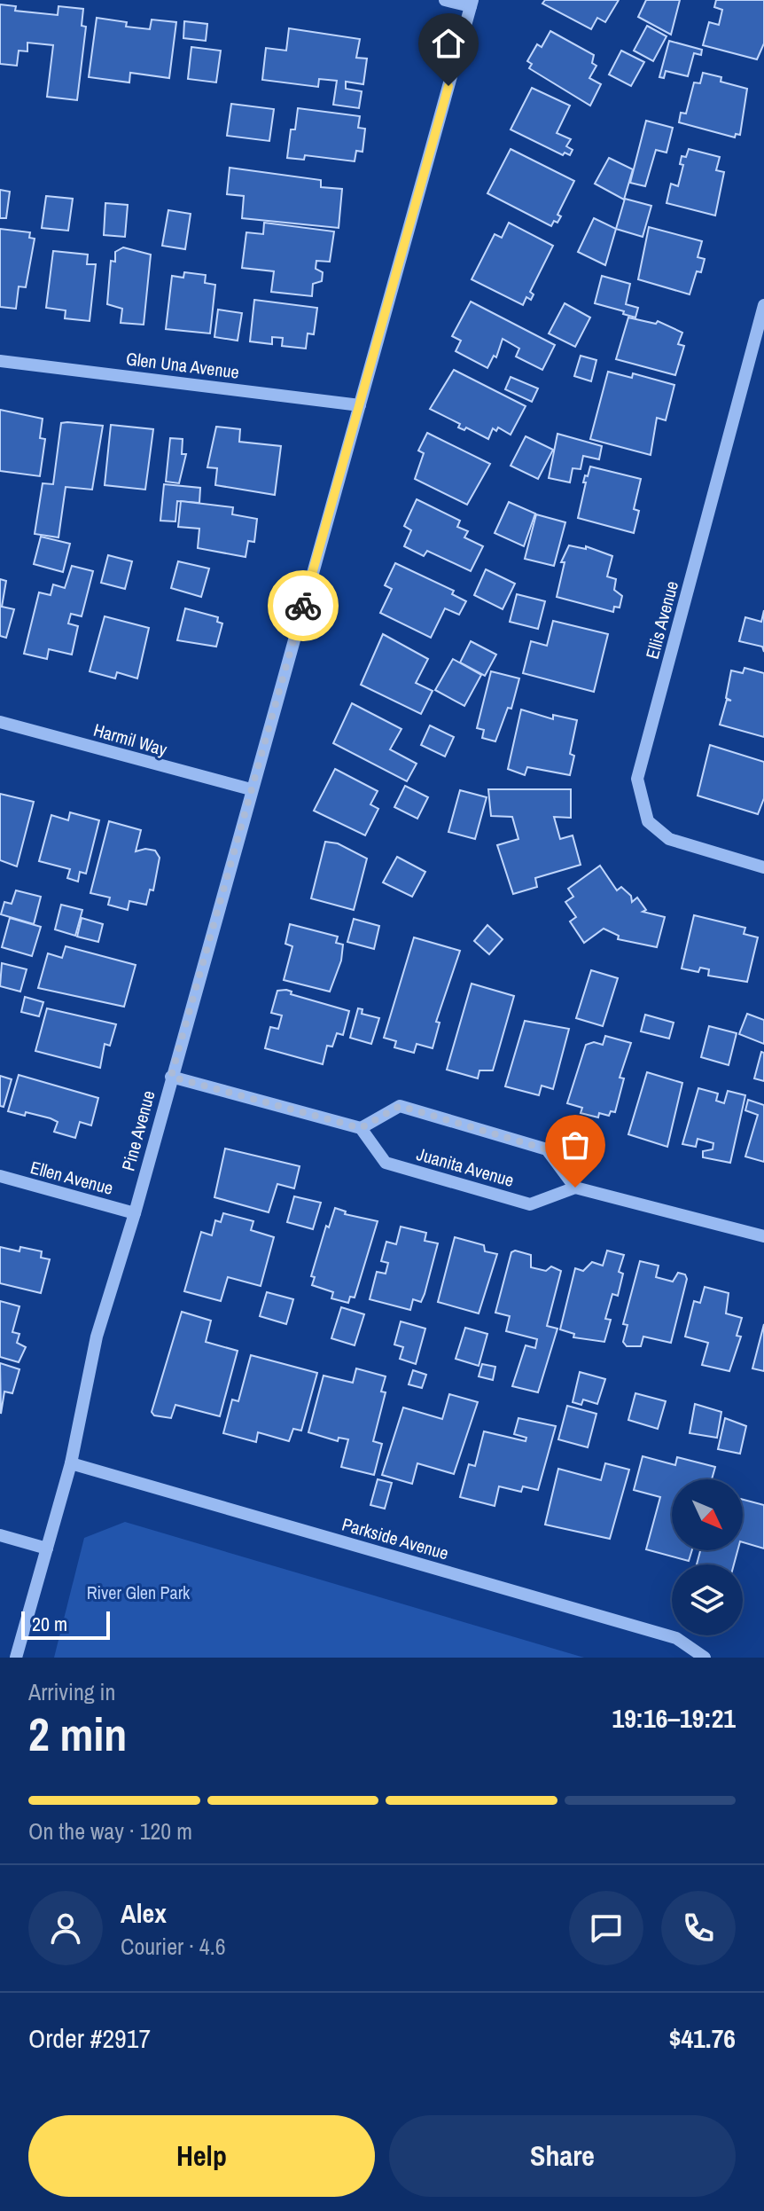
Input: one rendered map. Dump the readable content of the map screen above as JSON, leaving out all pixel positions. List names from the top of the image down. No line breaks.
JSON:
{"streets":{"street":["Glen Una Avenue","Ellis Avenue","Harmil Way","Pine Avenue","Juanita Avenue","Ellen Avenue","Parkside Avenue"]},"crossings":[["Glen Una Avenue","Pine Avenue"],["Harmil Way","Pine Avenue"],["Pine Avenue","Ellen Avenue"],["Pine Avenue","Parkside Avenue"]],"parks":["River Glen Park"],"scale_bar":"20 m","north":"bottom right","page":{"scale":"20 m","heading":["2 min","Arriving in","19:16–19:21"],"panel":["Alex","Courier · 4.6","Order #2917","$41.76"],"bar":"On the way · 120 m","buttons":["Help","Share"]}}
